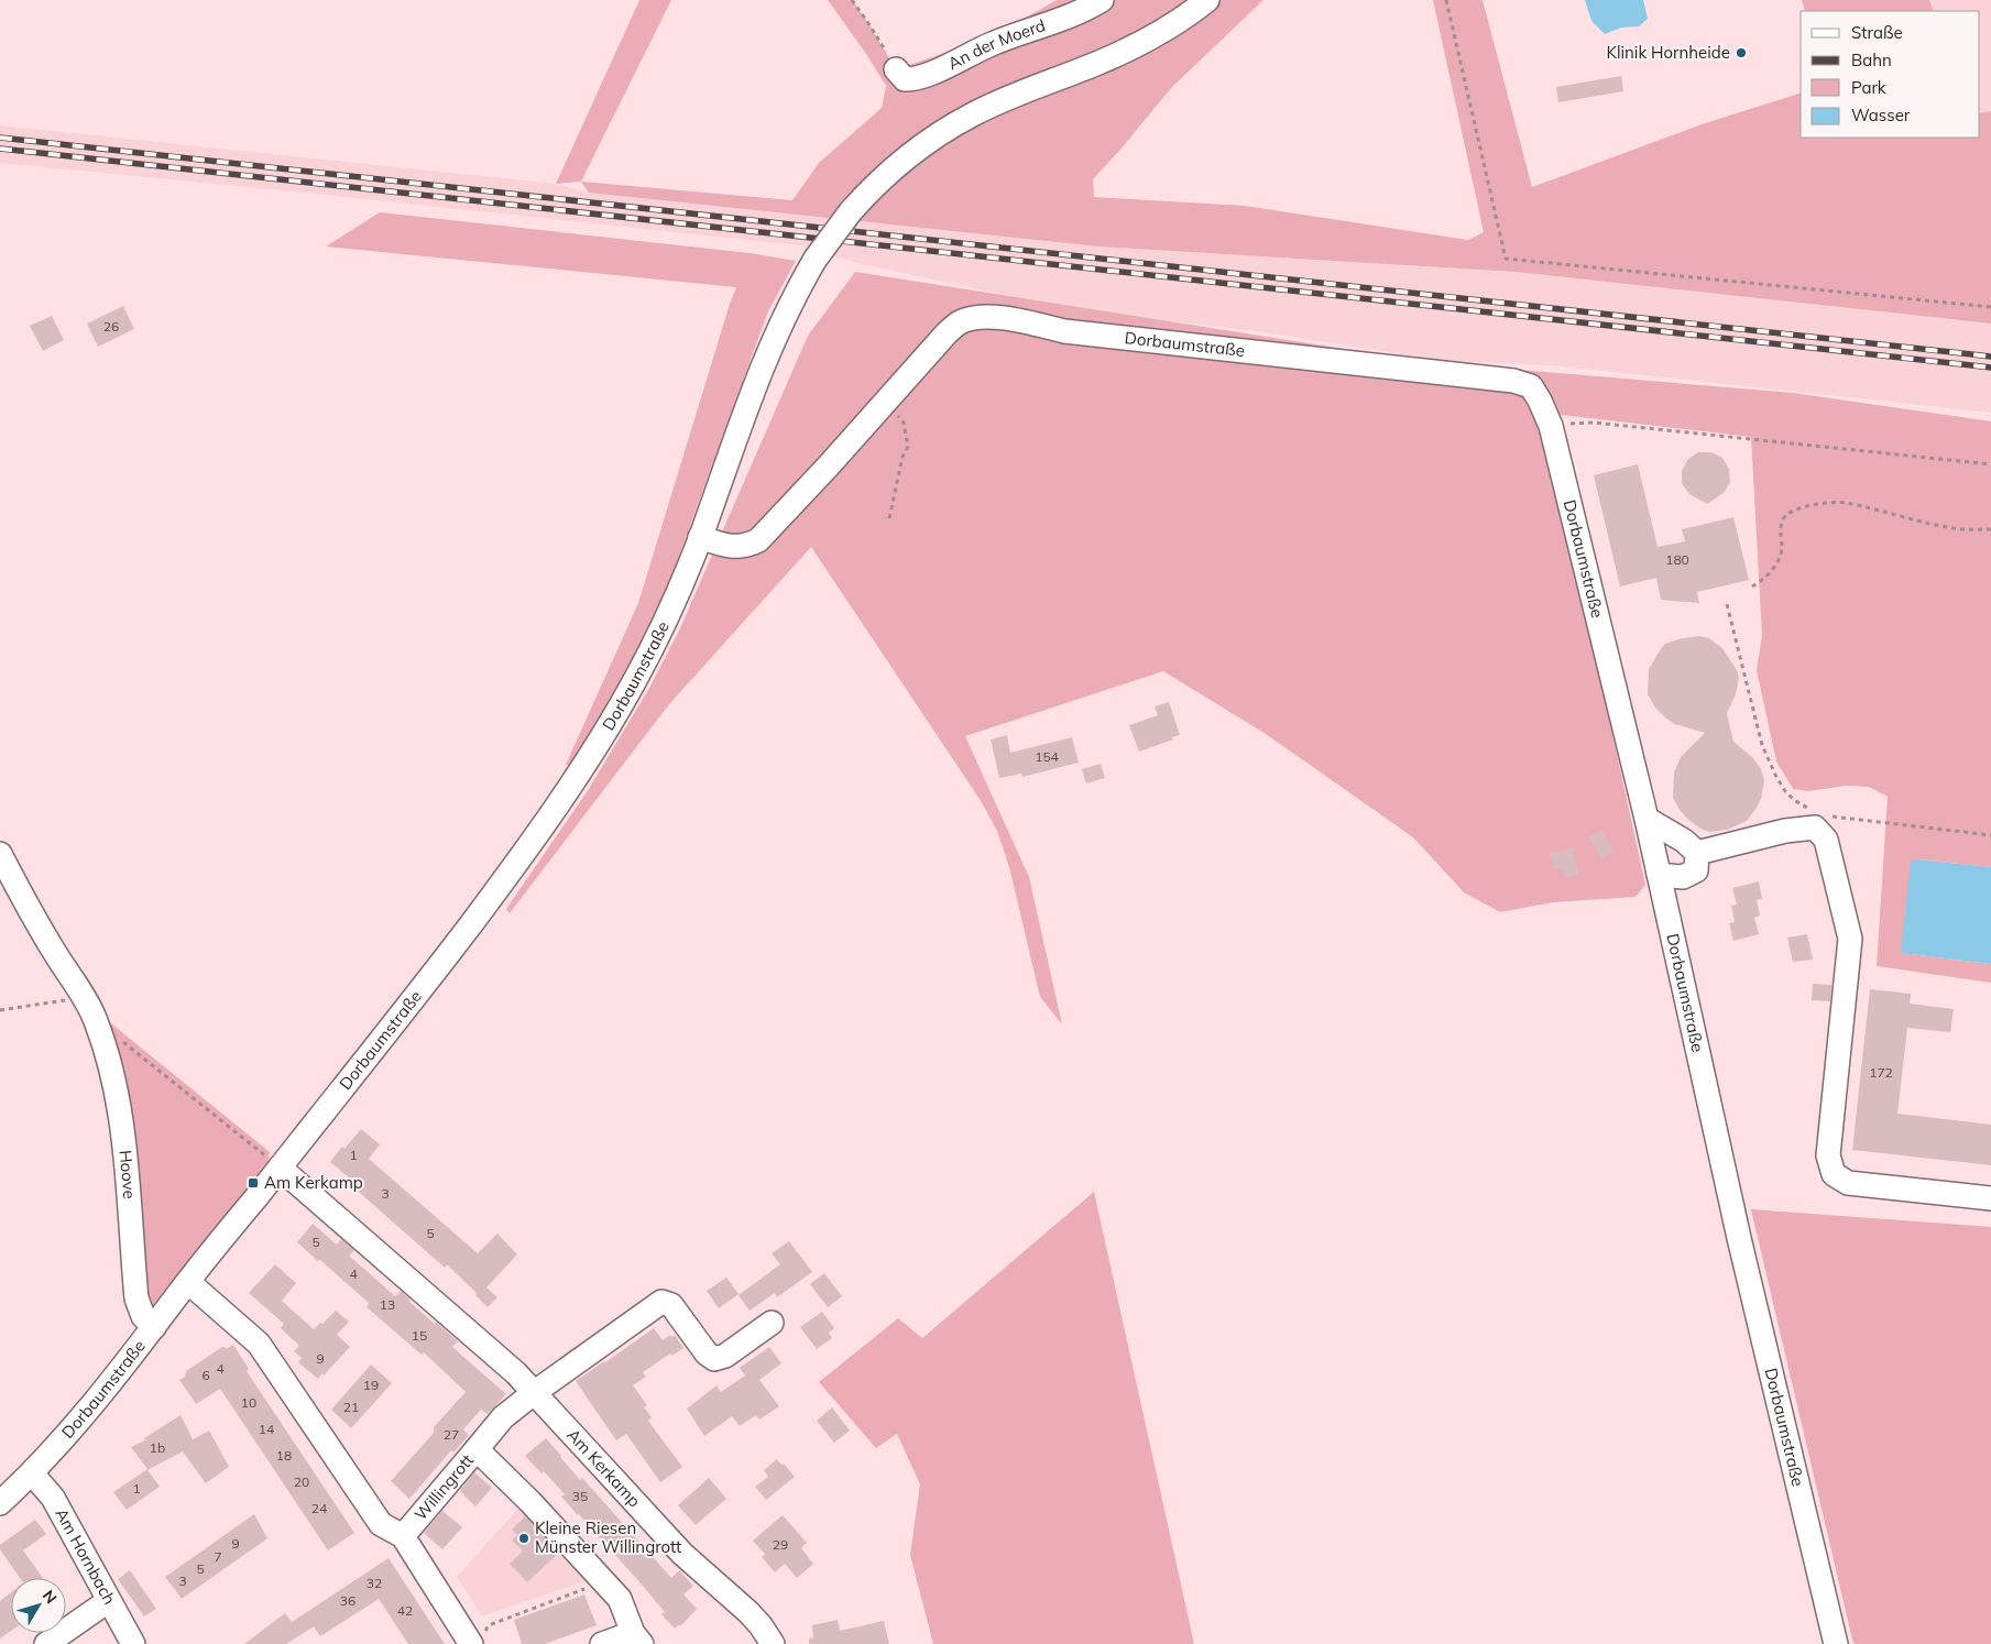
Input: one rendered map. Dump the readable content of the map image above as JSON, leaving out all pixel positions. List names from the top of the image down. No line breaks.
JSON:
{"streets":{"street":["An der Moerd","Dorbaumstraße","Hoove","Am Kerkamp","Willingrott","Am Hornbach"]},"crossings":[["Dorbaumstraße","Hoove"],["Dorbaumstraße","Am Kerkamp"],["Dorbaumstraße","Willingrott"],["Dorbaumstraße","Am Hornbach"]],"places":{"other":["Klinik Hornheide","Kleine Riesen Münster Willingrott"],"transit":["Am Kerkamp"]},"house_numbers":["26","180","154","172","1","3","5","5","4","13","15","9","4","6","19","10","21","14","27","1b","18","20","1","35","24","9","29","7","5","3","32","36","42"],"legend":["Straße","Bahn","Park","Wasser"],"north":"top right"}
